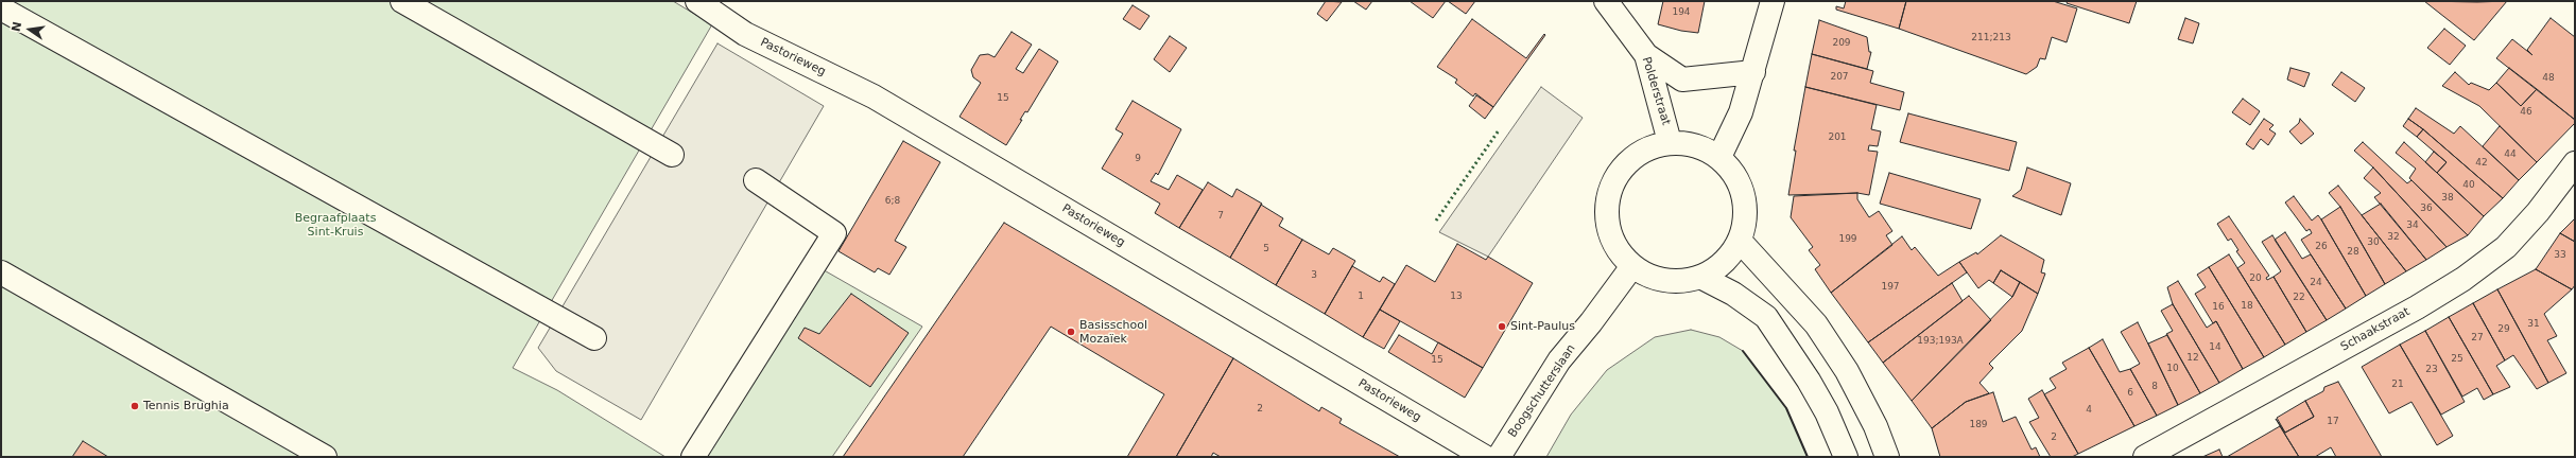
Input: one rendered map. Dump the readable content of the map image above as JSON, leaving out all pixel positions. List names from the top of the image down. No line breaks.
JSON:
{"streets":{"street":["Pastorieweg","Polderstraat","Schaakstraat","Boogschutterslaan"]},"crossings":[["Polderstraat","Boogschutterslaan"]],"parks":["Begraafplaats Sint-Kruis"],"places":["Sint-Paulus","Basisschool Mozaïek","Tennis Brughia"],"house_numbers":["194","211;213","209","207","48","15","46","201","44","9","42","40","38","6;8","36","7","34","32","199","30","26","5","28","33","3","20","24","197","1","13","22","18","16","31","29","27","193;193A","14","12","25","15","10","23","21","8","6","2","4","17","189","2"],"north":"left"}
